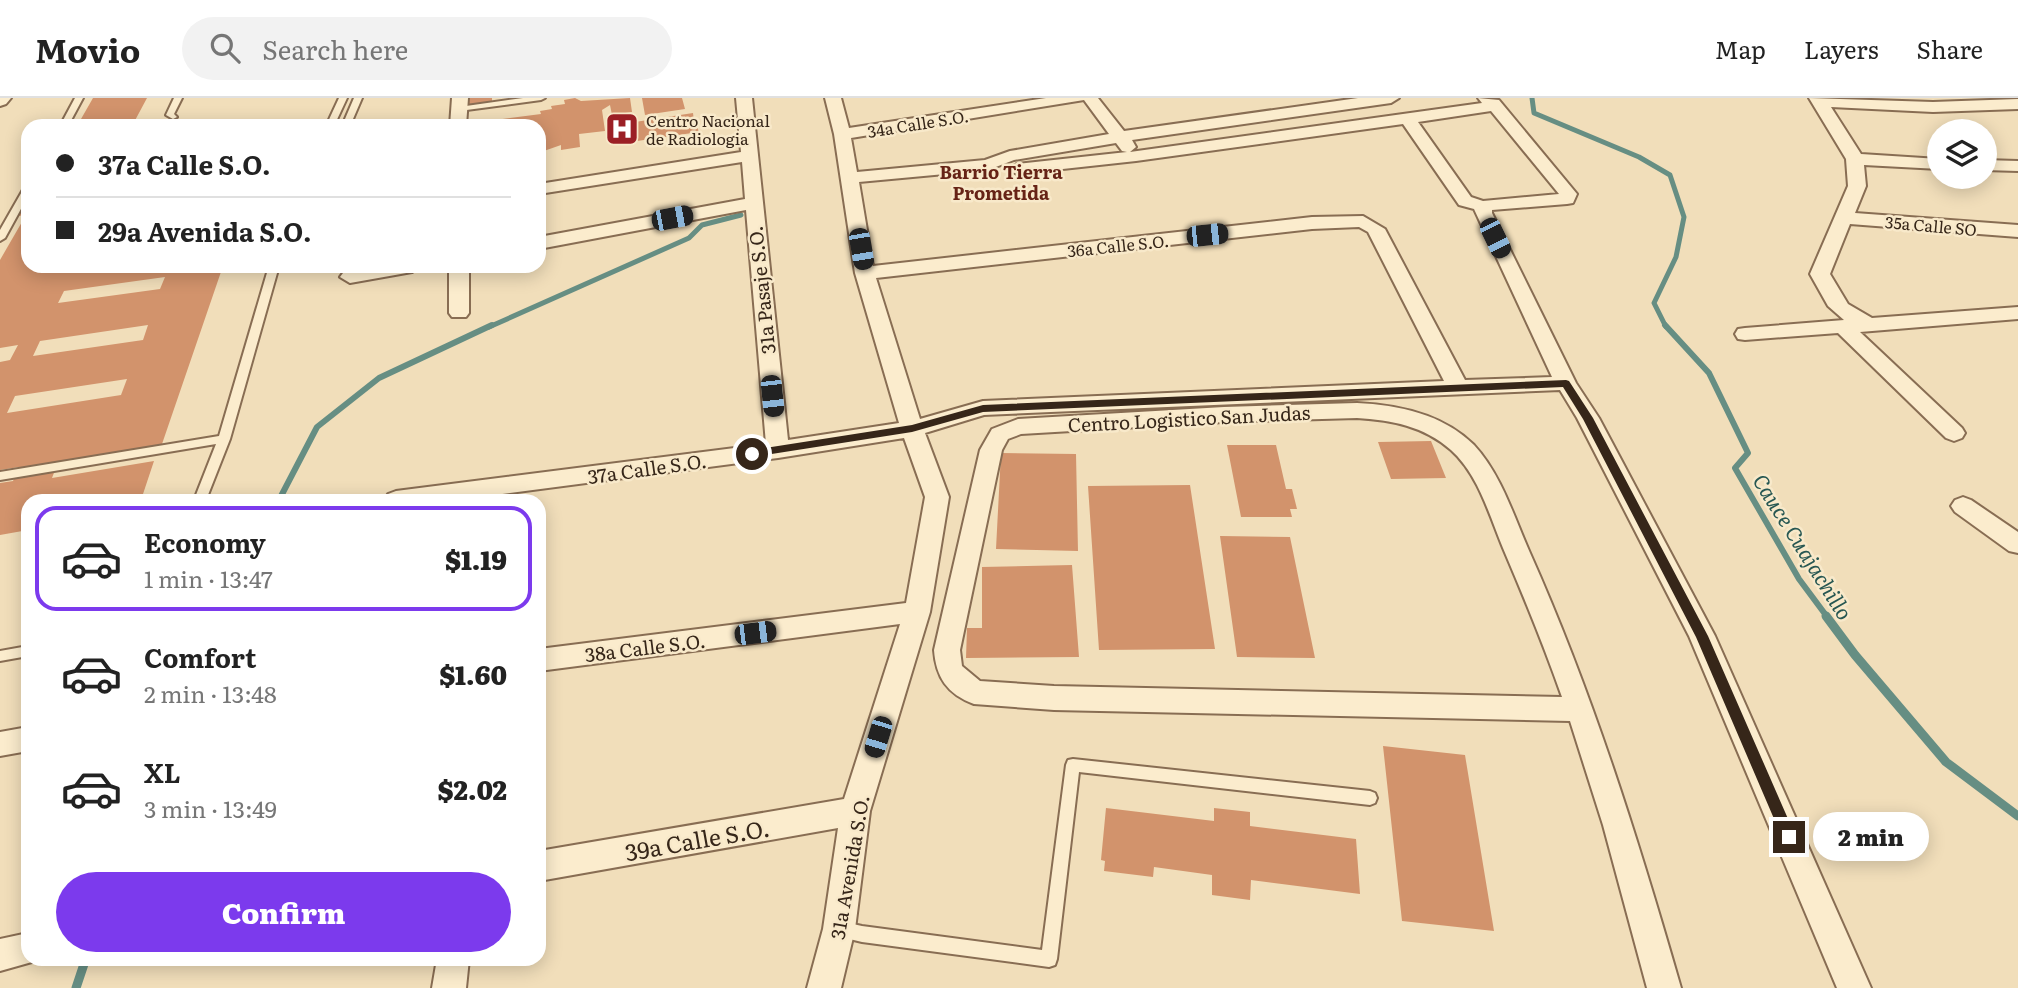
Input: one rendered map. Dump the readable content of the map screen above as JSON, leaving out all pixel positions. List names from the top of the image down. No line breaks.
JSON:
{"streets":{"street":["34a Calle S.O.","35a Calle SO","36a Calle S.O.","31a Pasaje S.O.","Centro Logistico San Judas","37a Calle S.O.","38a Calle S.O.","39a Calle S.O.","31a Avenida S.O."]},"crossings":[["34a Calle S.O.","31a Avenida S.O."],["36a Calle S.O.","37a Calle S.O."],["36a Calle S.O.","31a Avenida S.O."],["31a Pasaje S.O.","37a Calle S.O."],["37a Calle S.O.","31a Avenida S.O."],["38a Calle S.O.","31a Avenida S.O."],["39a Calle S.O.","31a Avenida S.O."]],"districts":["Barrio Tierra Prometida"],"water":["Cauce Cuajachillo"],"places":{"hospital":["Centro Nacional de Radiologia"]},"page":{"header":"Movio","search":"Search here","nav":["Map","Layers","Share"],"banner":["37a Calle S.O.","29a Avenida S.O."],"list":[{"name":"Economy","note":"1 min · 13:47","value":"$1.19"},{"name":"Comfort","note":"2 min · 13:48","value":"$1.60"},{"name":"XL","note":"3 min · 13:49","value":"$2.02"}],"bubble":"2 min","buttons":"Confirm"}}
